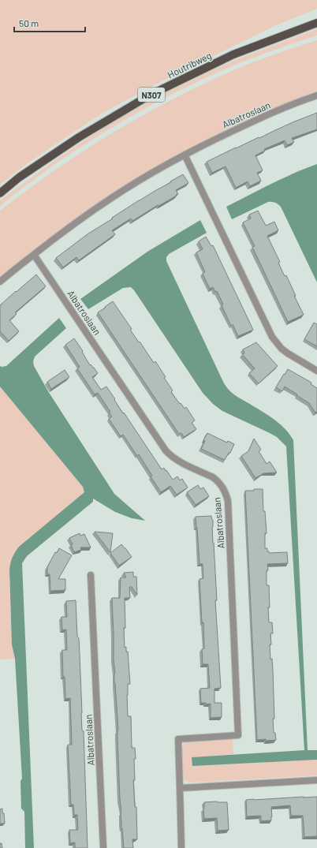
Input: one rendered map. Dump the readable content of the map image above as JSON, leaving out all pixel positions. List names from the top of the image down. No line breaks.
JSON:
{"streets":{"main road":["Houtribweg","N307"],"street":["Albatroslaan"]},"scale_bar":"50 m"}
